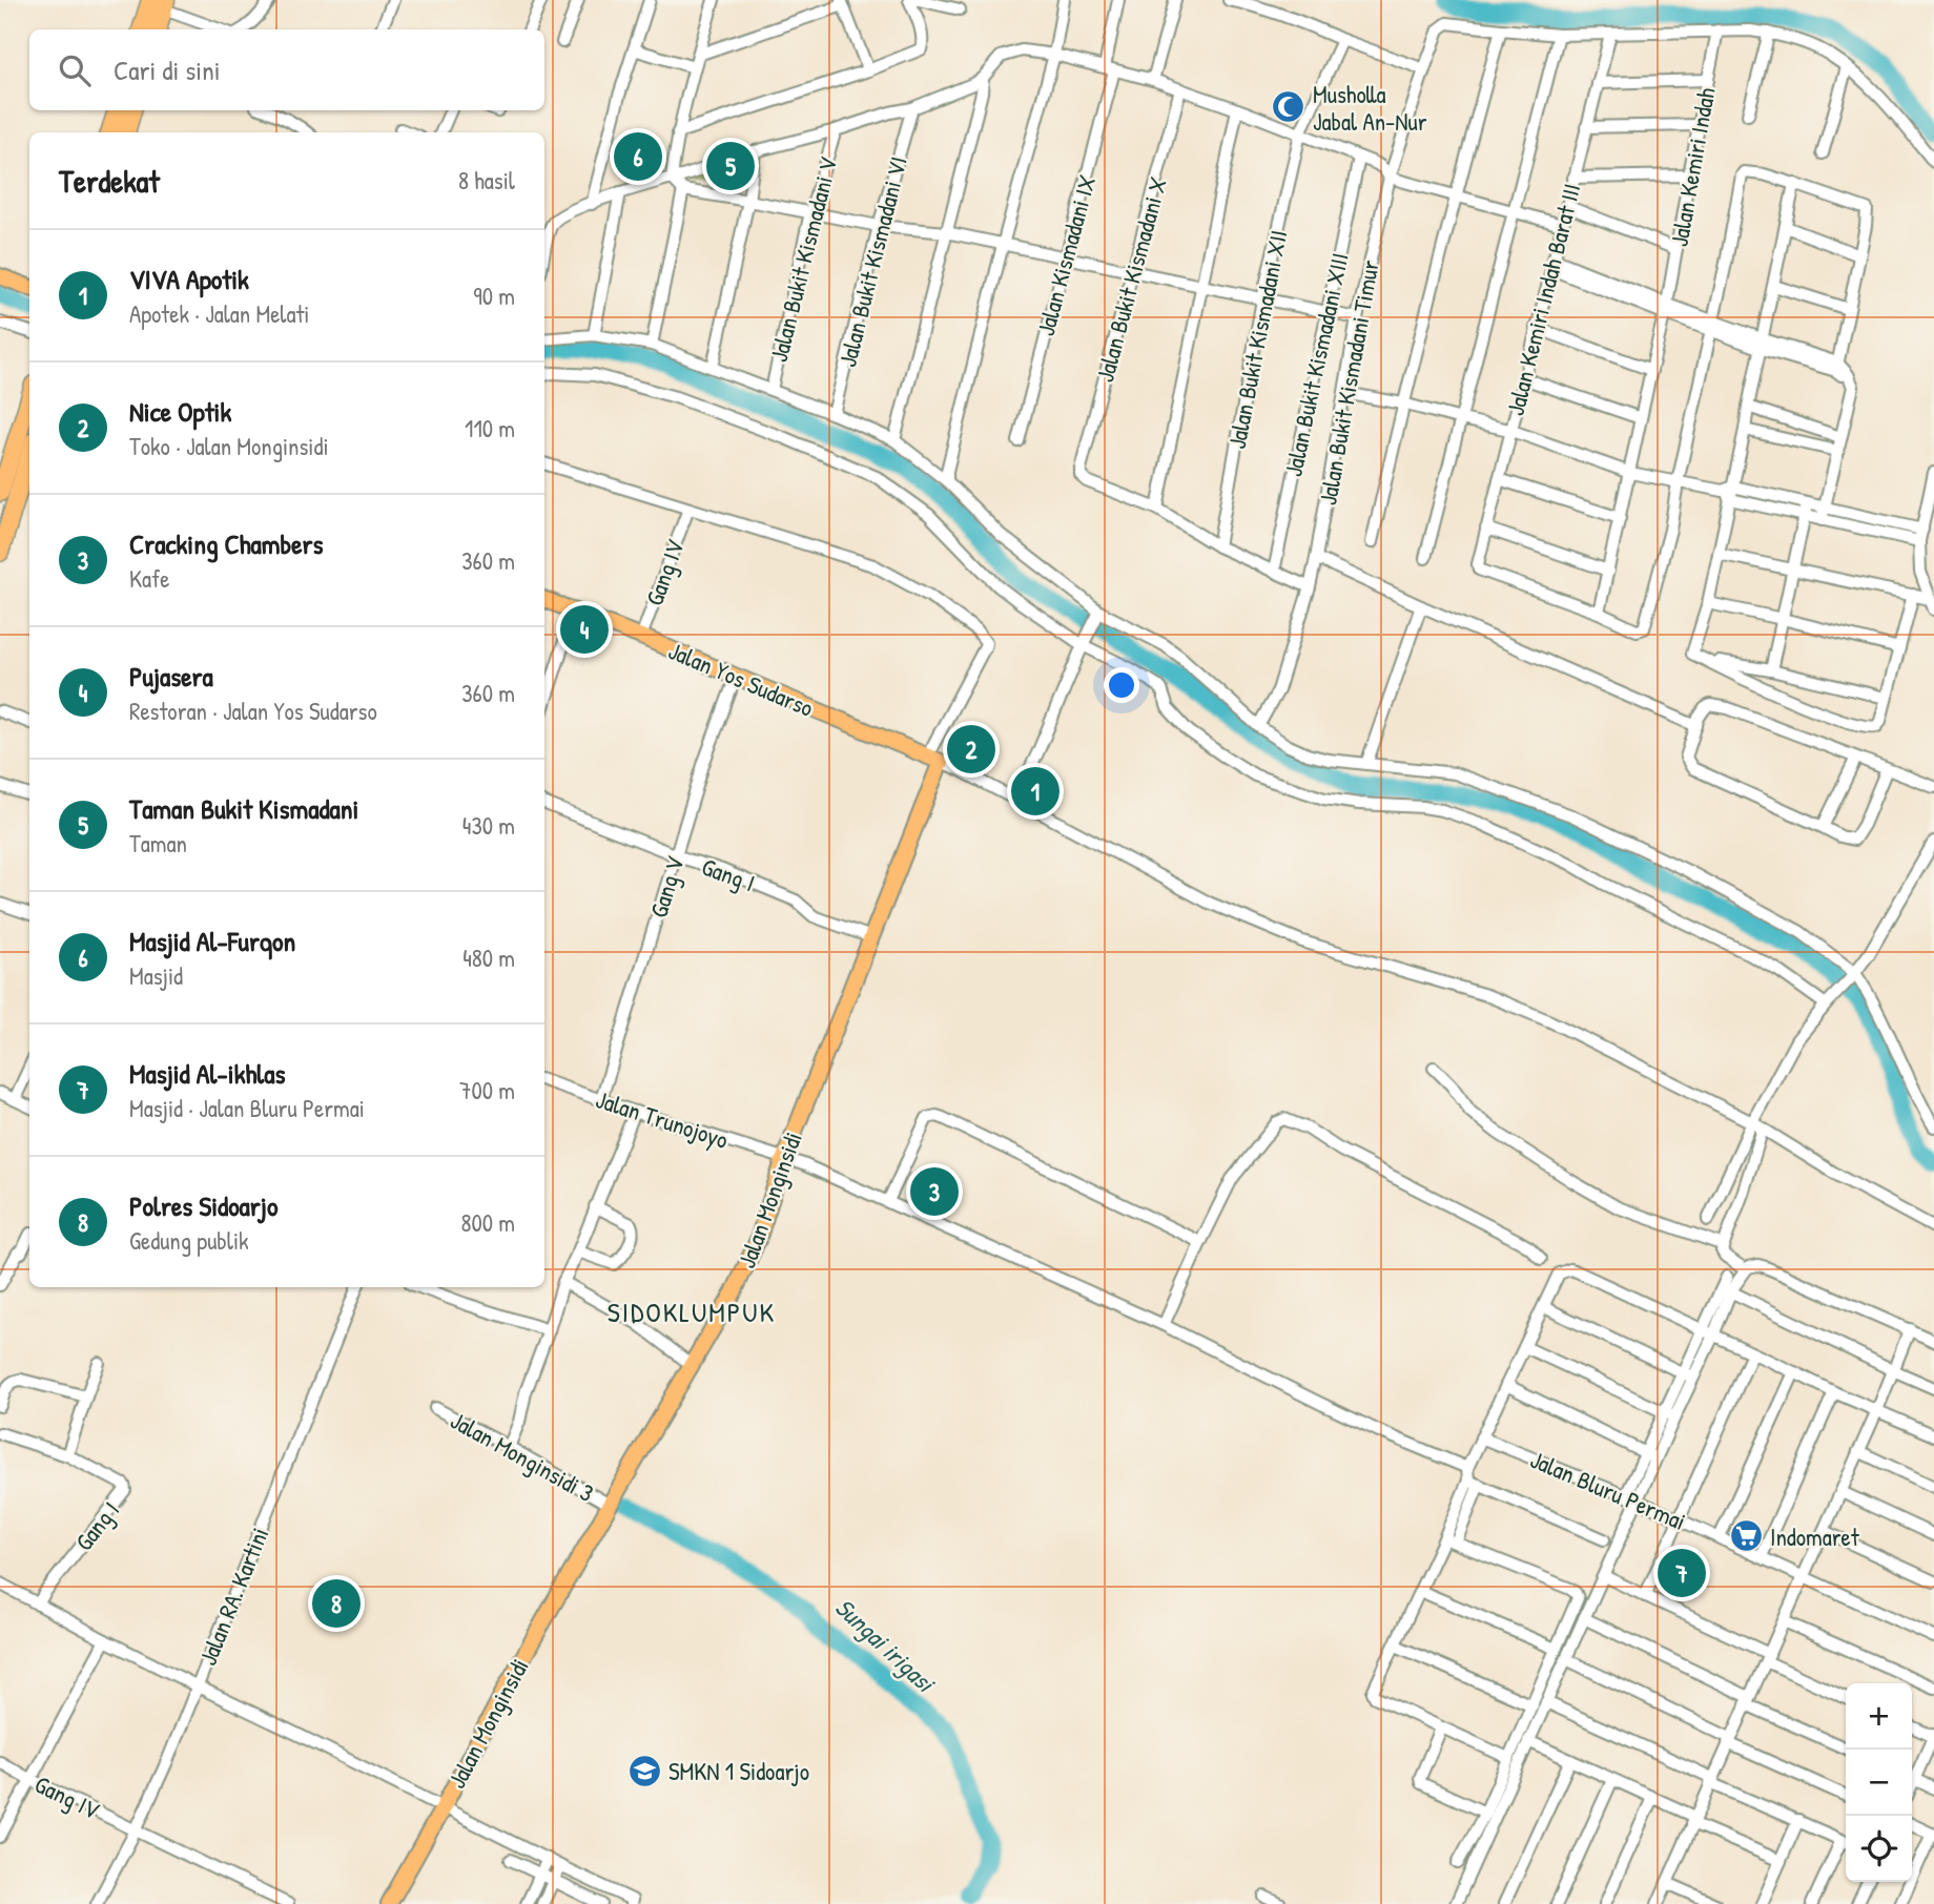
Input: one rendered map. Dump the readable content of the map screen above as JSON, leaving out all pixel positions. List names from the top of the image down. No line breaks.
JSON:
{"streets":{"main road":["Jalan Yos Sudarso","Jalan Monginsidi"],"street":["Jalan Kemiri Indah","Jalan Kismadani IX","Jalan Bukit Kismadani V","Jalan Bukit Kismadani VI","Jalan Bukit Kismadani X","Jalan Kemiri Indah Barat III","Jalan Bukit Kismadani XII","Jalan Bukit Kismadani XIII","Jalan Bukit Kismadani Timur","Gang IV","Gang I","Gang V","Jalan Trunojoyo","Jalan Monginsidi 3","Jalan Bluru Permai","Jalan RA. Kartini"]},"crossings":[["Jalan Kemiri Indah","Jalan Kemiri Indah Barat III"],["Gang IV","Jalan Yos Sudarso"],["Gang IV","Jalan RA. Kartini"],["Jalan Yos Sudarso","Gang V"],["Jalan Yos Sudarso","Jalan Monginsidi"],["Gang I","Gang V"],["Gang I","Jalan Monginsidi"],["Gang V","Jalan Trunojoyo"],["Jalan Trunojoyo","Jalan Monginsidi"],["Jalan Monginsidi","Jalan Monginsidi 3"]],"districts":["SIDOKLUMPUK"],"water":["Sungai irigasi"],"places":{"mosque":["Musholla Jabal An-Nur"],"supermarket":["Indomaret"],"school or university":["SMKN 1 Sidoarjo"]},"page":{"search":"Cari di sini","pins":["6","5","4","2","1","3","7","8"],"heading":["Terdekat","8 hasil"],"list":[{"mark":"1","name":"VIVA Apotik","note":"Apotek · Jalan Melati","value":"90 m"},{"mark":"2","name":"Nice Optik","note":"Toko · Jalan Monginsidi","value":"110 m"},{"mark":"3","name":"Cracking Chambers","note":"Kafe","value":"360 m"},{"mark":"4","name":"Pujasera","note":"Restoran · Jalan Yos Sudarso","value":"360 m"},{"mark":"5","name":"Taman Bukit Kismadani","note":"Taman","value":"430 m"},{"mark":"6","name":"Masjid Al-Furqon","note":"Masjid","value":"480 m"},{"mark":"7","name":"Masjid Al-ikhlas","note":"Masjid · Jalan Bluru Permai","value":"700 m"},{"mark":"8","name":"Polres Sidoarjo","note":"Gedung publik","value":"800 m"}],"map_buttons":["+","−"]}}
